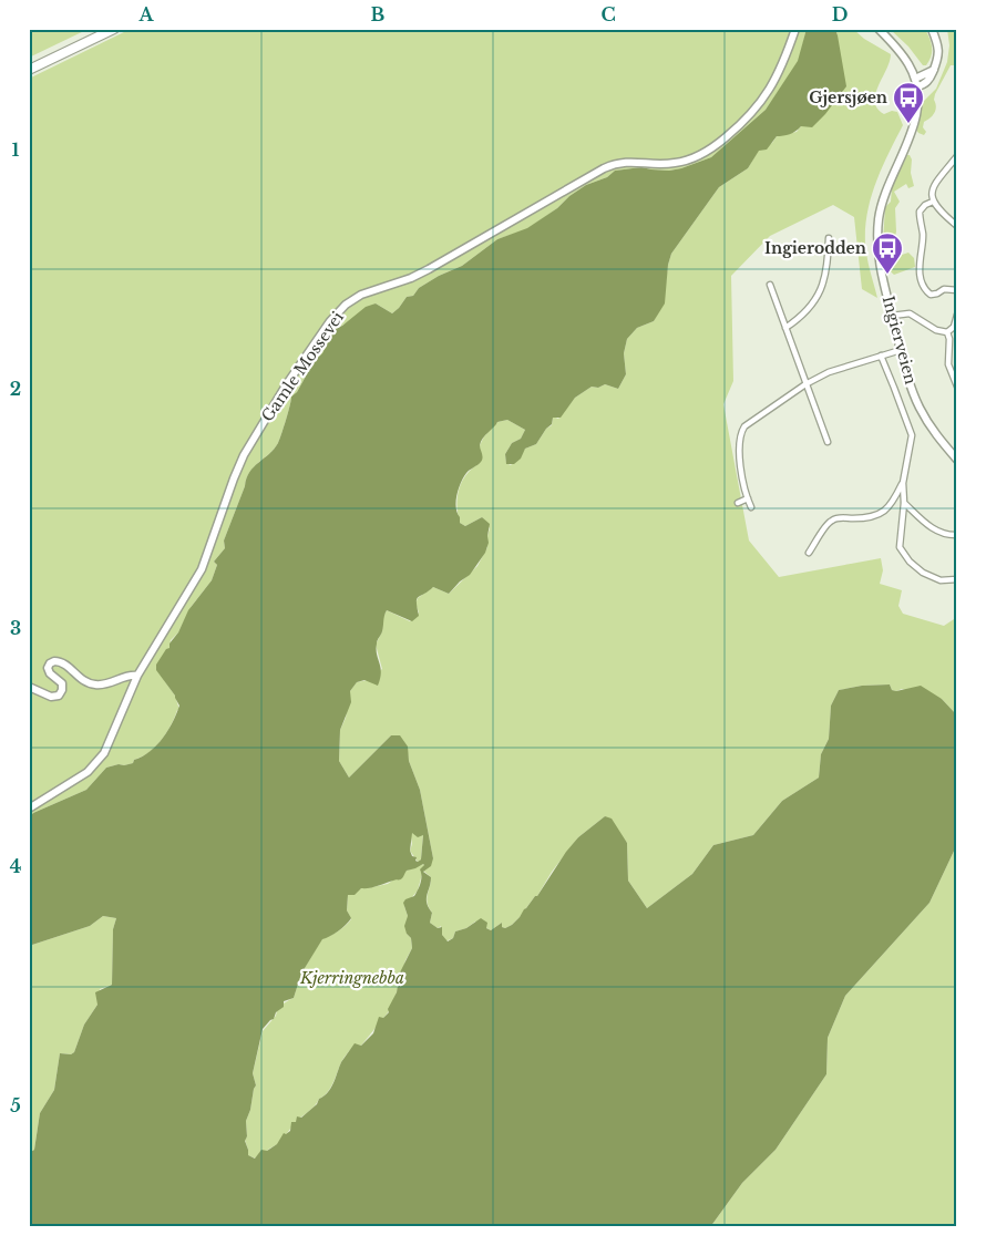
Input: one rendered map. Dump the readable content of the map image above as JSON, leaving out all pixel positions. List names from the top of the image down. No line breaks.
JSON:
{"streets":{"main road":["Ingierveien","Gamle Mossevei"]},"parks":["Kjerringnebba"],"places":{"bus stop":["Gjersjøen","Ingierodden"]},"grid":{"columns":["A","B","C","D"],"rows":["1","2","3","4","5"]}}
